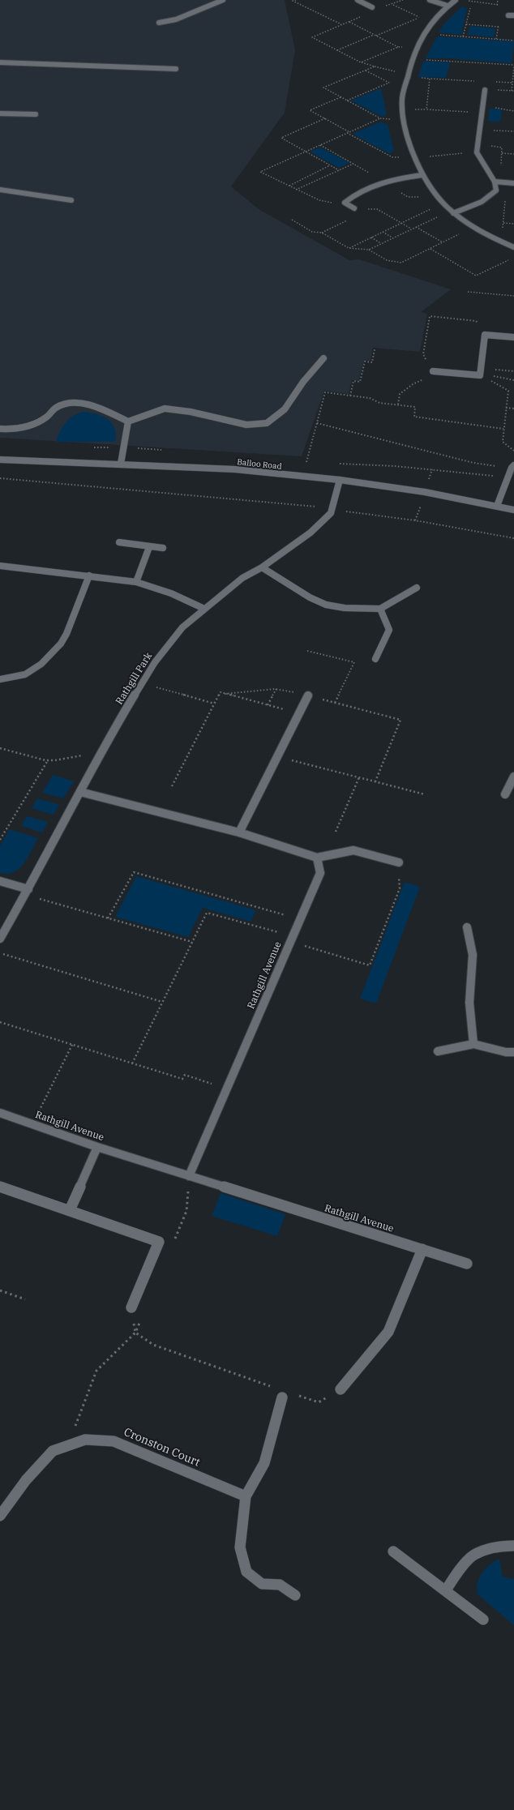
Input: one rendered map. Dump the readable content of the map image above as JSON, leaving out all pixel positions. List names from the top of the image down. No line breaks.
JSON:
{"streets":{"street":["Balloo Road","Rathgill Park","Rathgill Avenue","Cronston Court"]},"crossings":[["Balloo Road","Rathgill Park"]]}
